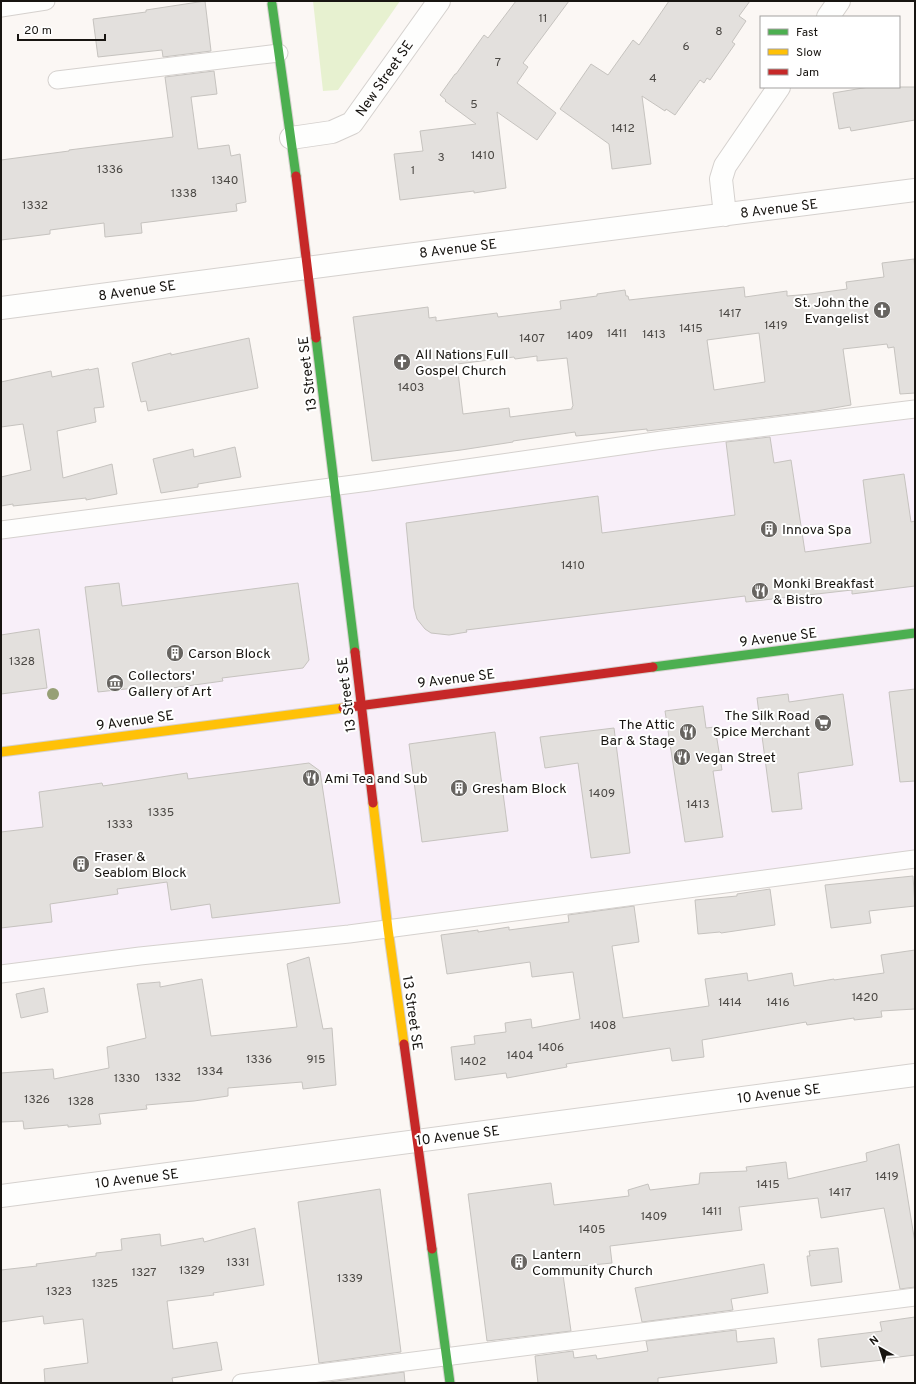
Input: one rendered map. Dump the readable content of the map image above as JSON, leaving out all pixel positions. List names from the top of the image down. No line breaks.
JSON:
{"streets":{"street":["New Street SE","8 Avenue SE","13 Street SE","9 Avenue SE","10 Avenue SE"]},"crossings":[["New Street SE","13 Street SE"],["8 Avenue SE","13 Street SE"],["13 Street SE","9 Avenue SE"],["13 Street SE","10 Avenue SE"]],"places":{"church":["St. John the Evangelist","All Nations Full Gospel Church"],"building":["Innova Spa","Carson Block","Gresham Block","Fraser & Seablom Block","Lantern Community Church"],"restaurant":["Monki Breakfast & Bistro","The Attic Bar & Stage","Vegan Street","Ami Tea and Sub"],"museum":["Collectors' Gallery of Art"],"supermarket":["The Silk Road Spice Merchant"]},"house_numbers":["11","8","6","7","4","5","1412","1410","3","1336","1","1340","1338","1332","1417","1419","1415","1411","1413","1409","1407","1403","1410","1328","1409","1413","1335","1333","1420","1414","1416","1408","1406","1404","1336","915","1402","1334","1332","1330","1326","1328","1419","1415","1417","1411","1409","1405","1331","1329","1327","1339","1325","1323"],"legend":["Fast","Slow","Jam"],"scale_bar":"20 m","north":"top left"}
